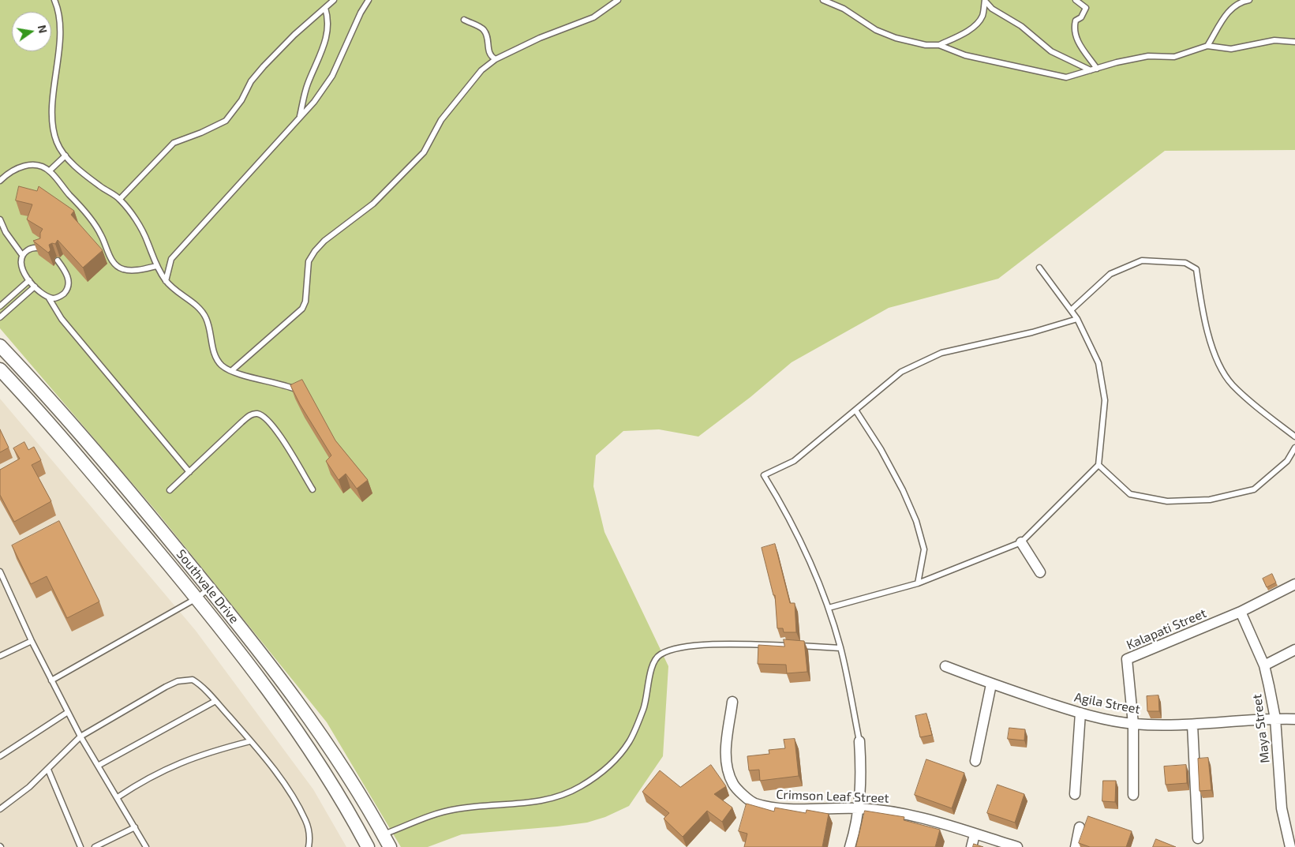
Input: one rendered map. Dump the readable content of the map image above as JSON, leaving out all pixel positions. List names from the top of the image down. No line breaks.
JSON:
{"streets":{"street":["Southvale Drive","Kalapati Street","Agila Street","Maya Street","Crimson Leaf Street"]},"crossings":[["Kalapati Street","Agila Street"],["Kalapati Street","Maya Street"],["Agila Street","Maya Street"]],"north":"right"}
